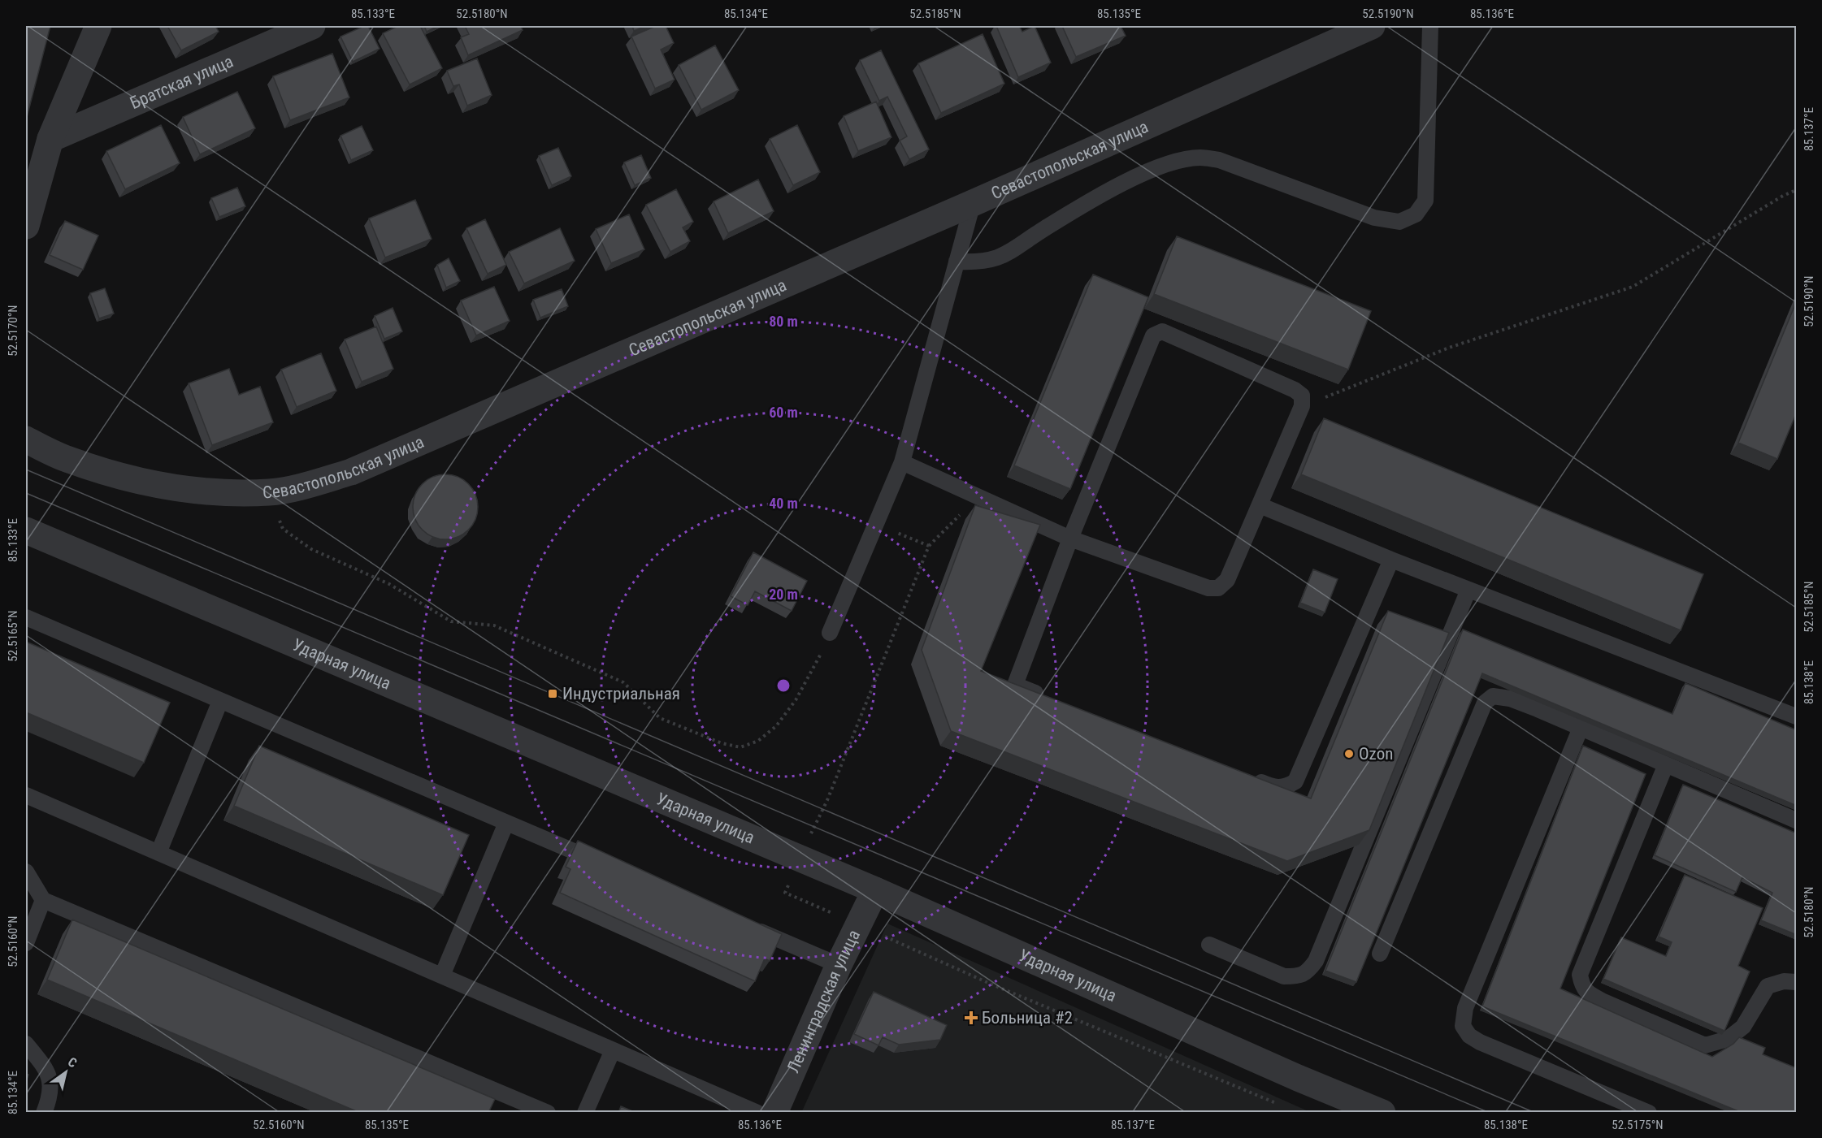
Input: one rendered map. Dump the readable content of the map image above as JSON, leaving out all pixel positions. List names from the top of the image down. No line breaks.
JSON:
{"streets":{"street":["Братская улица","Севастопольская улица","Ударная улица","Ленинградская улица"]},"crossings":[["Ударная улица","Ленинградская улица"]],"places":{"transit":["Индустриальная"],"other":["Ozon"],"health":["Больница #2"]},"north":"top right","coordinates":["85.133°E","52.5180°N","85.134°E","52.5185°N","85.135°E","52.5190°N","85.136°E","85.137°E","52.5170°N","52.5165°N","85.138°E","52.5160°N","52.5175°N"],"rings":["80 m","60 m","40 m","20 m"]}
